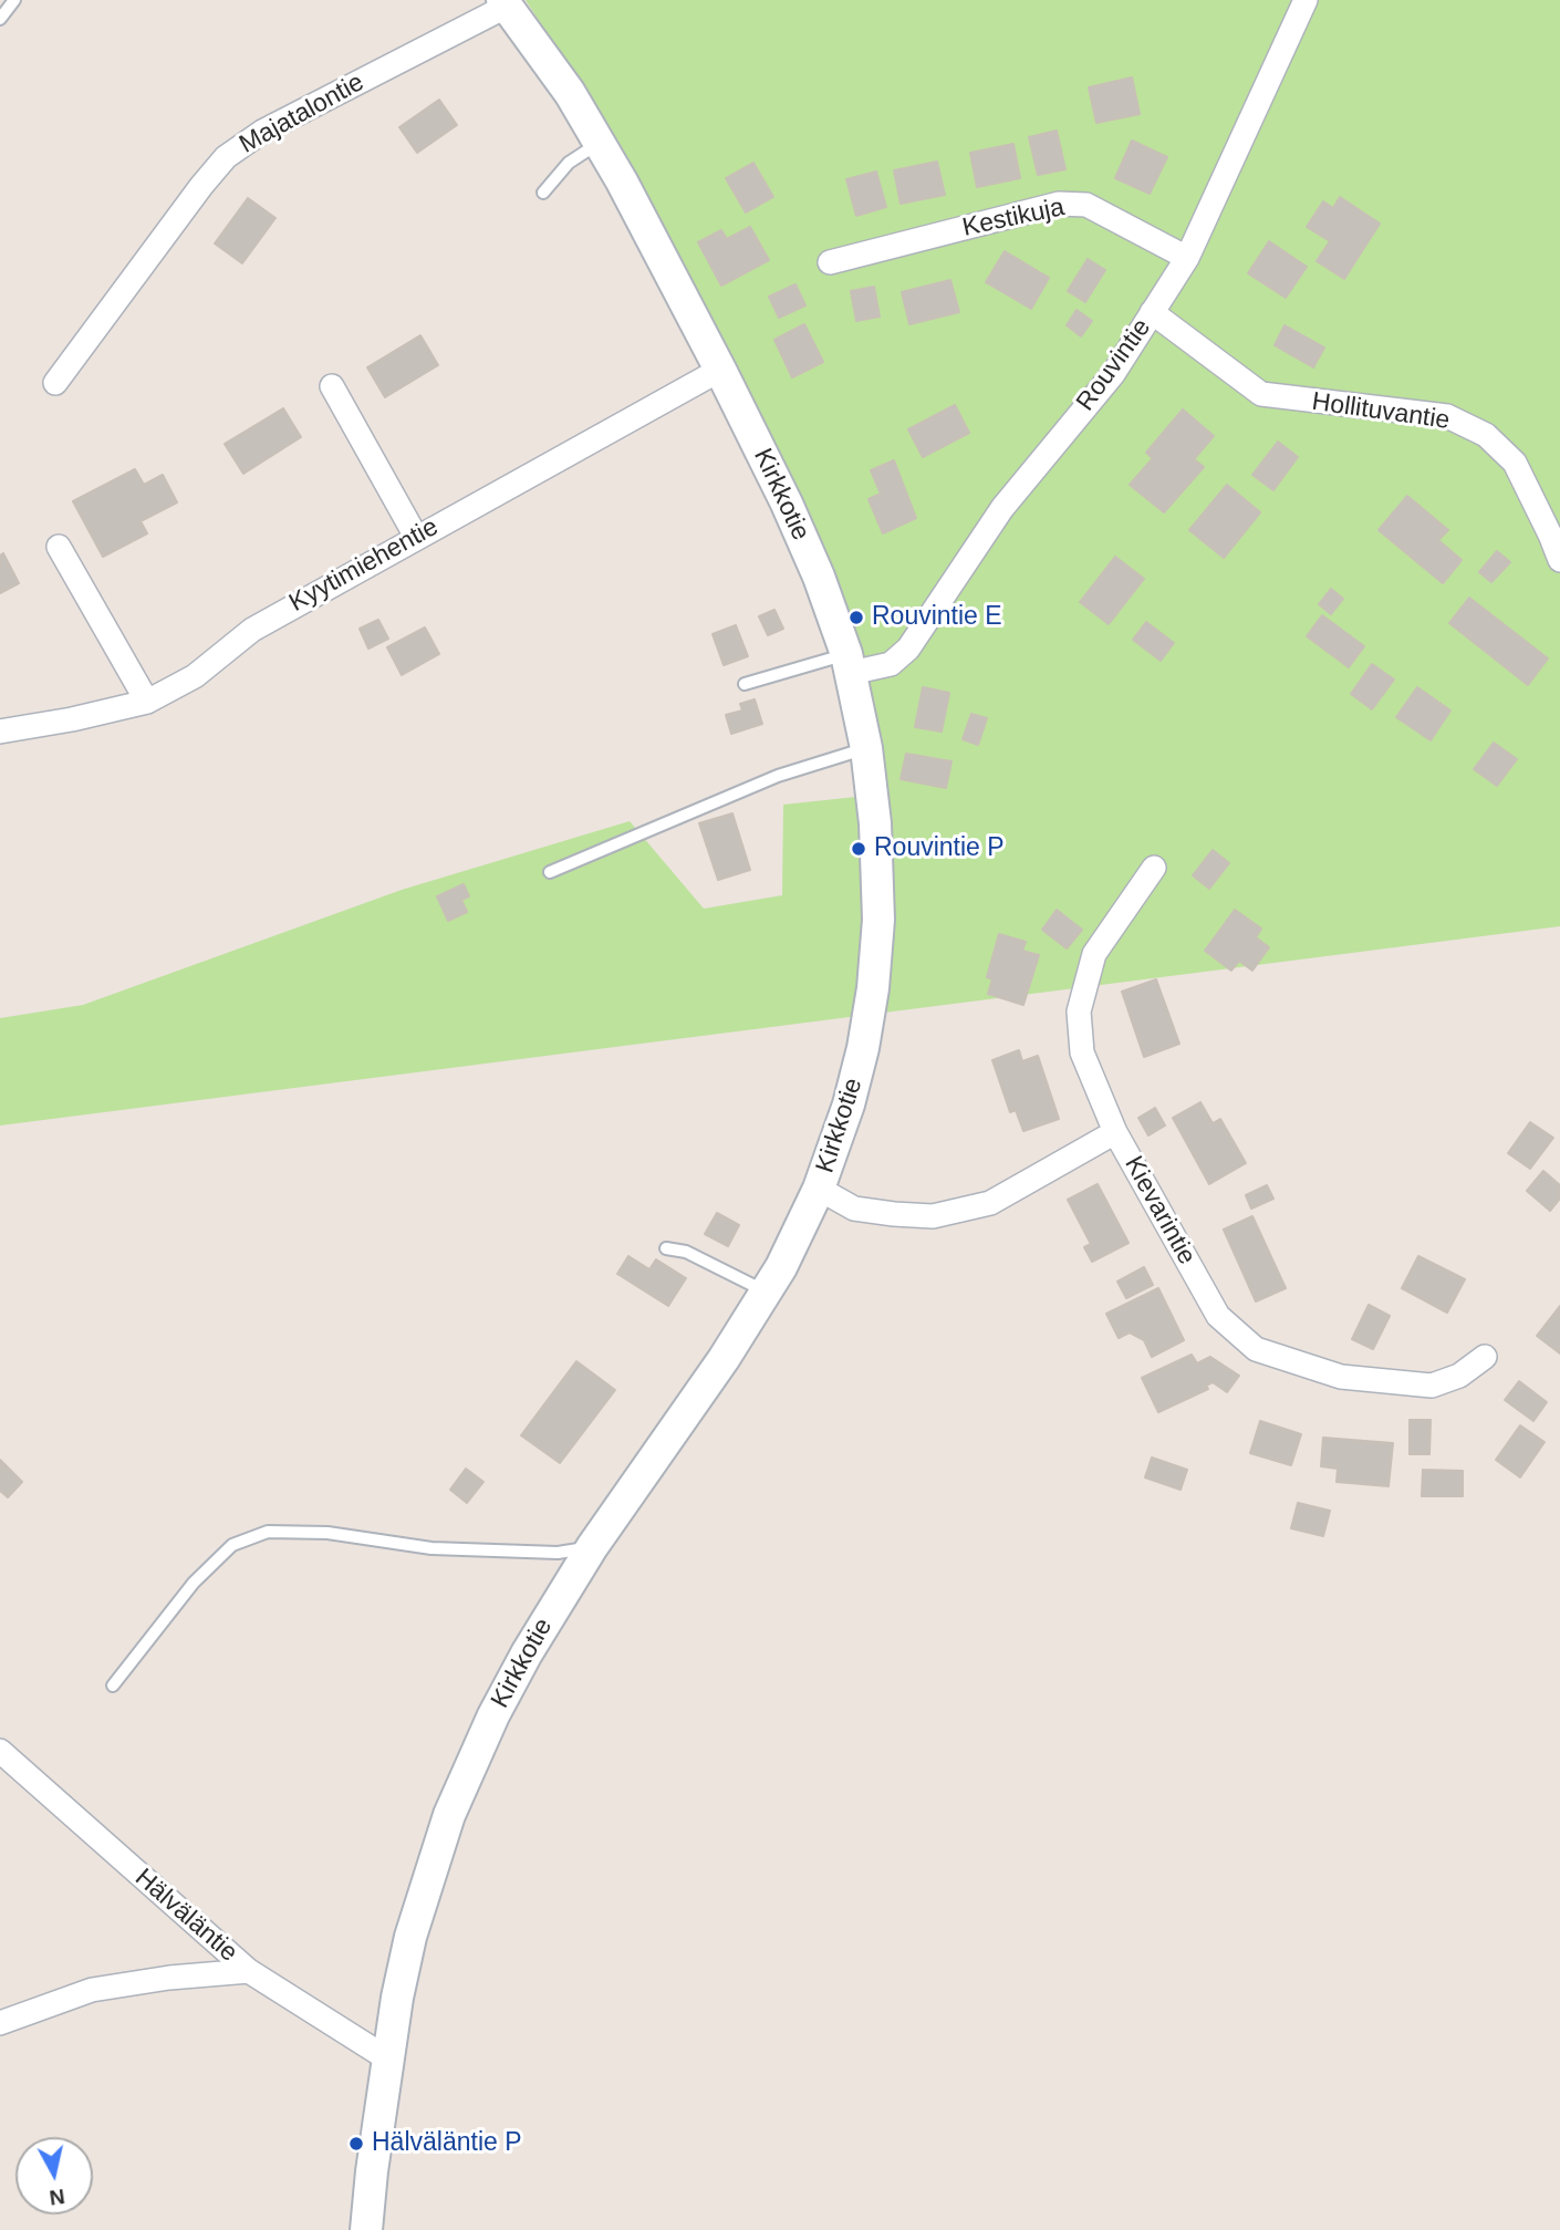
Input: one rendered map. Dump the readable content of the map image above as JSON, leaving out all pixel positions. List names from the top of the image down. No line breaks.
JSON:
{"streets":{"street":["Majatalontie","Kestikuja","Rouvintie","Hollituvantie","Kirkkotie","Kyytimiehentie","Kievarintie","Hälväläntie"]},"crossings":[["Majatalontie","Kirkkotie"],["Kestikuja","Rouvintie"],["Rouvintie","Hollituvantie"],["Rouvintie","Kirkkotie"],["Kirkkotie","Kyytimiehentie"],["Kirkkotie","Kievarintie"],["Kirkkotie","Hälväläntie"]],"places":["Rouvintie E","Rouvintie P","Hälväläntie P"],"north":"bottom"}
